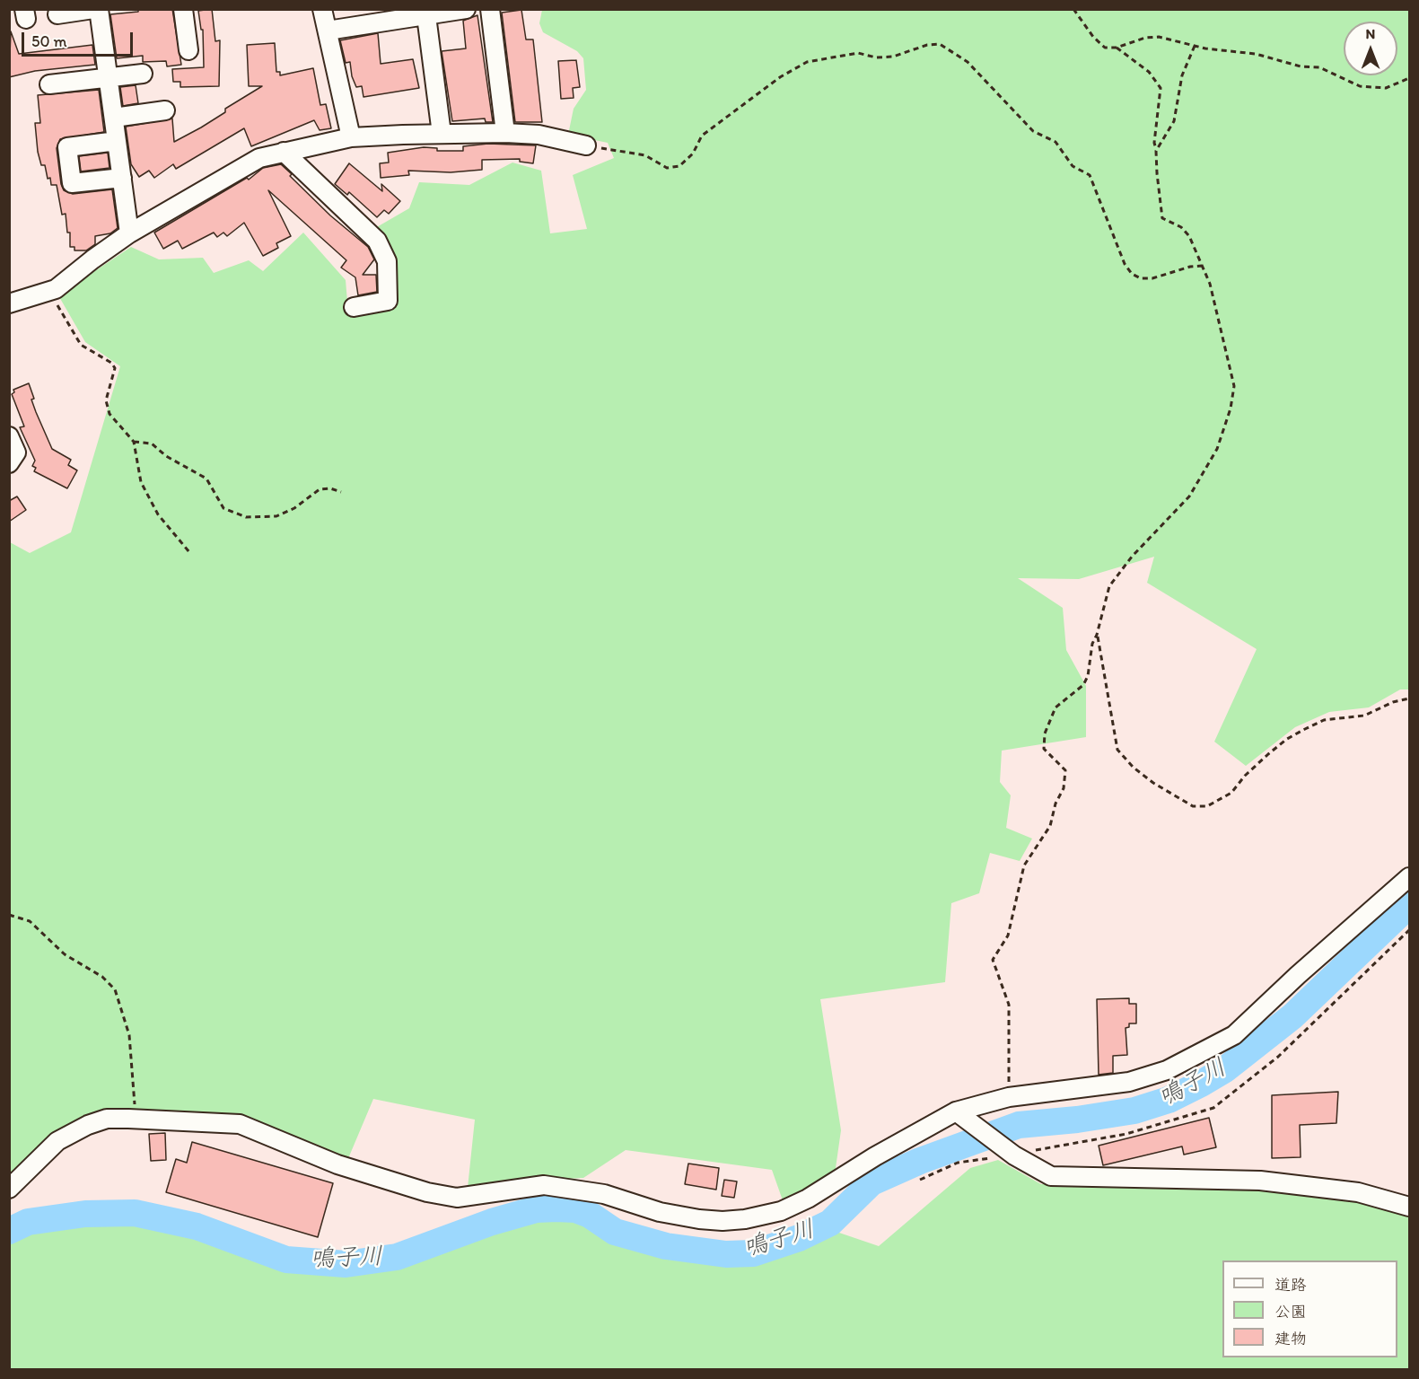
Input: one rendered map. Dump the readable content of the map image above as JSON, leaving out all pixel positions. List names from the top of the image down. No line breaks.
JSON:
{"water":["鳴子川"],"legend":["道路","公園","建物"],"scale_bar":"50 m","north":"top"}
